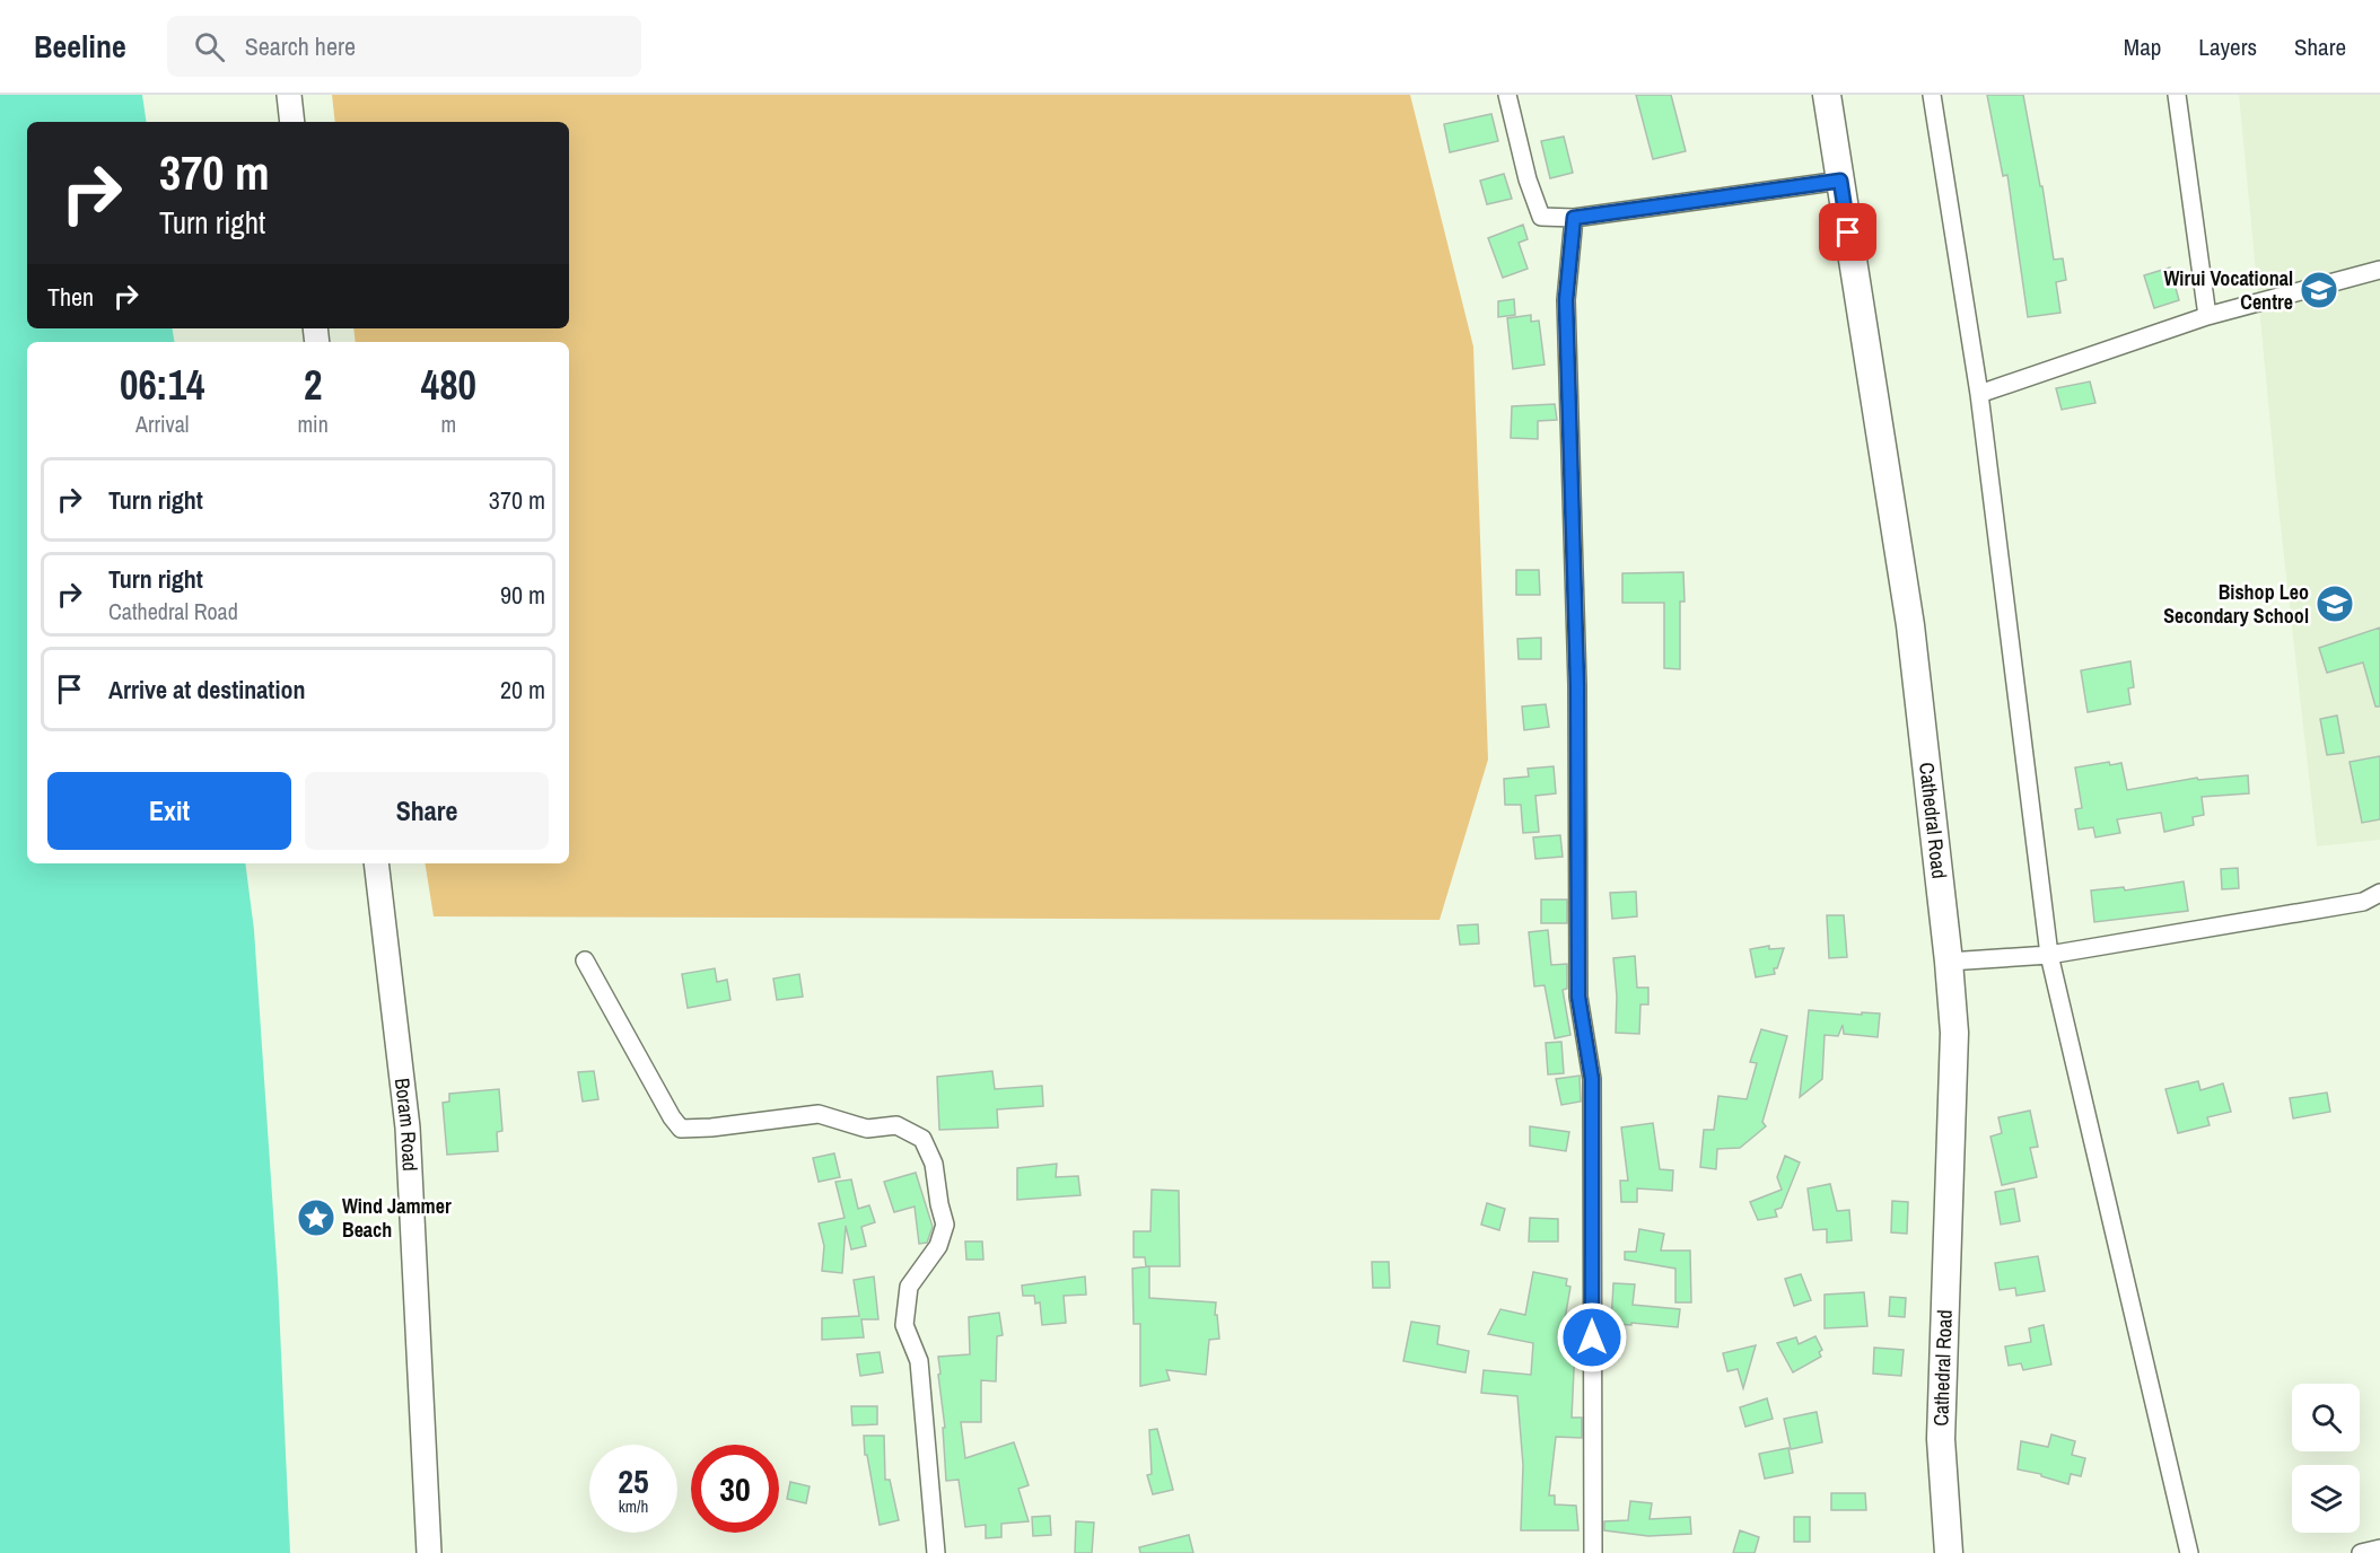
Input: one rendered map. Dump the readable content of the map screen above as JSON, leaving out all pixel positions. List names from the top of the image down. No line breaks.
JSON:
{"streets":{"main road":["Cathedral Road"],"street":["Boram Road"]},"places":{"school or university":["Wirui Vocational Centre","Bishop Leo Secondary School"],"place":["Wind Jammer Beach"]},"page":{"header":"Beeline","search":"Search here","nav":["Map","Layers","Share"],"turn":["370 m","Turn right"],"then":"Then","eta":["06:14","Arrival","2","min","480","m"],"list":[{"name":"Turn right","value":"370 m"},{"name":"Turn right","note":"Cathedral Road","value":"90 m"},{"name":"Arrive at destination","value":"20 m"}],"buttons":["Exit","Share"],"speed":"25 km/h","limit":"30"}}
